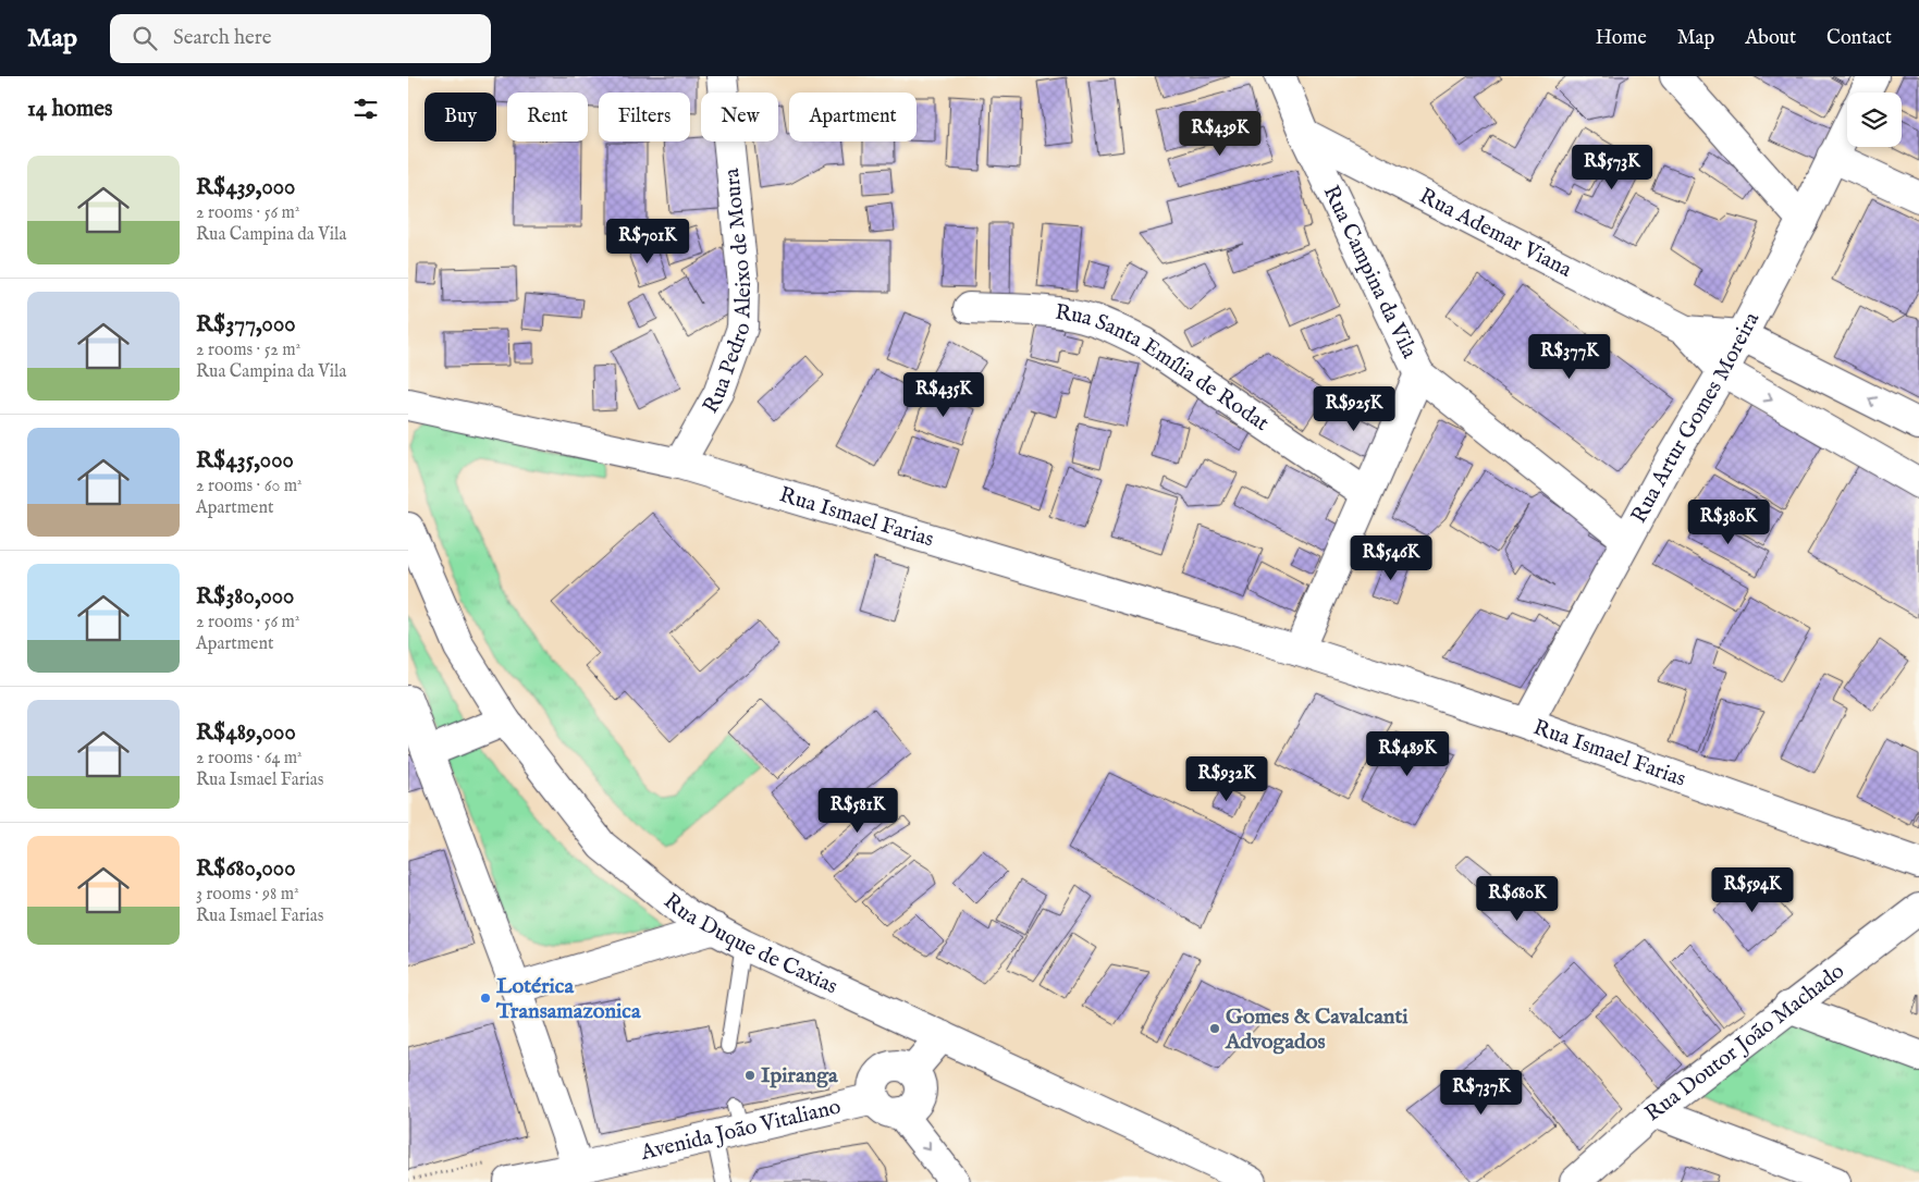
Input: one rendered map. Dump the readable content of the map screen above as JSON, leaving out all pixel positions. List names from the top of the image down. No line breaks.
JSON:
{"streets":{"street":["Rua Ademar Viana","Rua Campina da Vila","Rua Pedro Aleixo de Moura","Rua Santa Emília de Rodat","Rua Artur Gomes Moreira","Rua Ismael Farias","Rua Duque de Caxias","Rua Doutor João Machado","Avenida João Vitaliano"]},"crossings":[["Rua Ademar Viana","Rua Campina da Vila"],["Rua Ademar Viana","Rua Artur Gomes Moreira"],["Rua Campina da Vila","Rua Artur Gomes Moreira"],["Rua Pedro Aleixo de Moura","Rua Ismael Farias"],["Rua Artur Gomes Moreira","Rua Ismael Farias"]],"places":["Lotérica Transamazonica","Gomes & Cavalcanti Advogados","Ipiranga"],"page":{"header":"Map","search":"Search here","nav":["Home","Map","About","Contact"],"heading":"14 homes","chip":["Buy","Rent","Filters","New","Apartment"],"price":["R$439K","R$573K","R$701K","R$377K","R$435K","R$925K","R$380K","R$546K","R$489K","R$932K","R$581K","R$594K","R$680K","R$737K"],"list":[{"name":"R$439,000","note":"2 rooms · 56 m² · Rua Campina da Vila"},{"name":"R$377,000","note":"2 rooms · 52 m² · Rua Campina da Vila"},{"name":"R$435,000","note":"2 rooms · 60 m² · Apartment"},{"name":"R$380,000","note":"2 rooms · 56 m² · Apartment"},{"name":"R$489,000","note":"2 rooms · 64 m² · Rua Ismael Farias"},{"name":"R$680,000","note":"3 rooms · 98 m² · Rua Ismael Farias"}]}}
